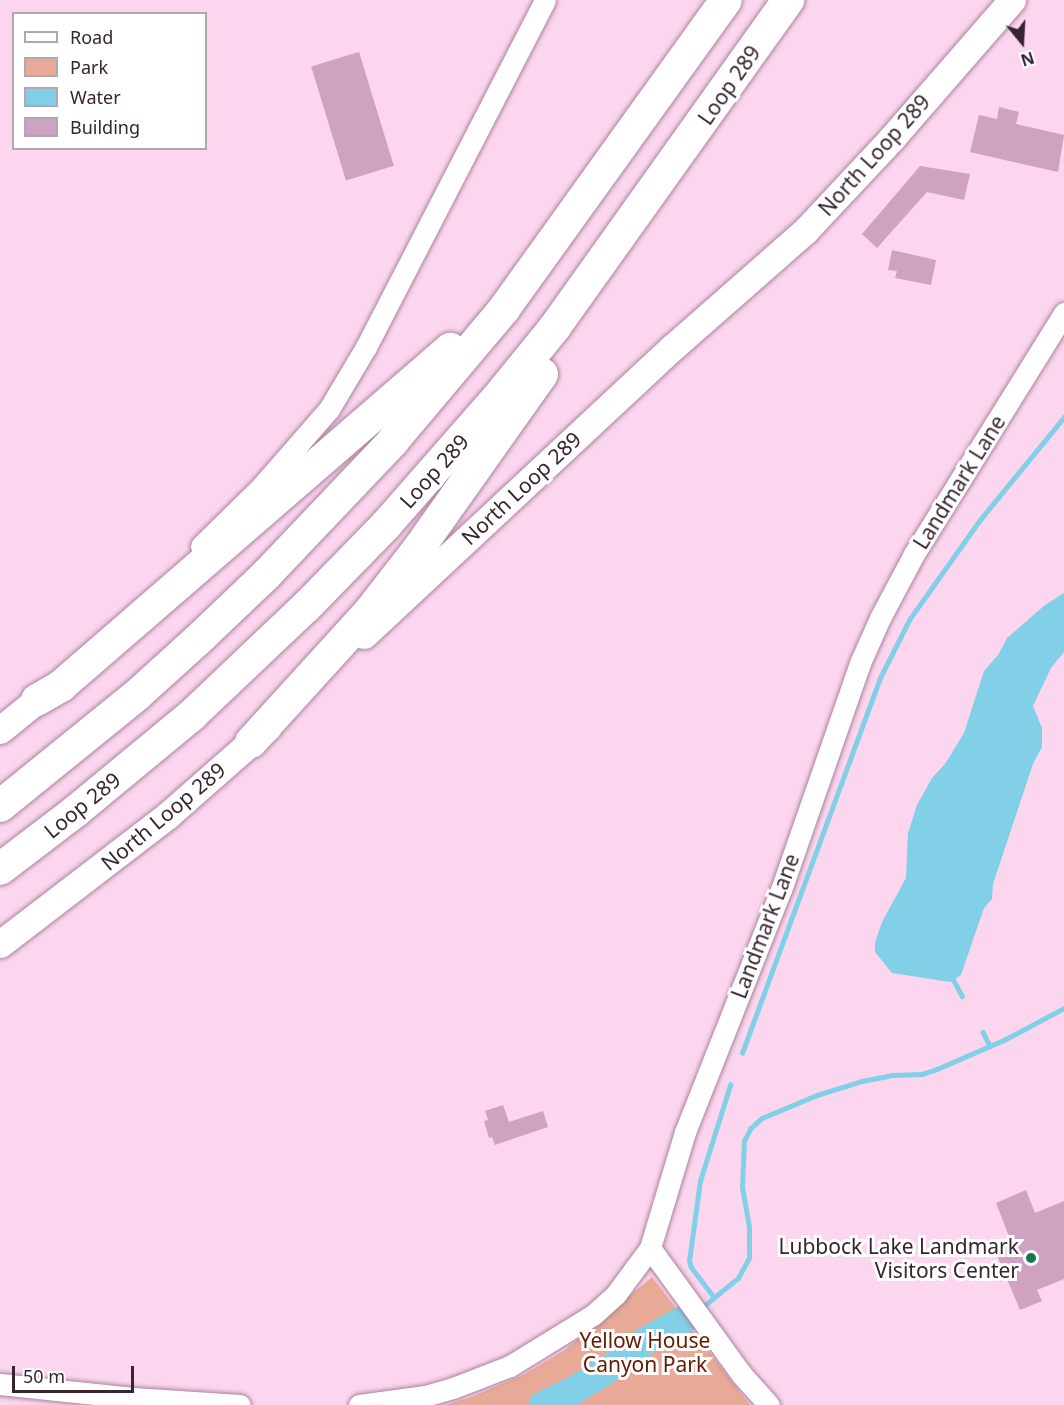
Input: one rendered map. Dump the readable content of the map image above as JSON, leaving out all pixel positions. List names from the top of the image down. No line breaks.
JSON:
{"streets":{"highway":["Loop 289"],"main road":["North Loop 289"],"street":["Landmark Lane"]},"parks":["Yellow House Canyon Park"],"places":["Lubbock Lake Landmark Visitors Center"],"legend":["Road","Park","Water","Building"],"scale_bar":"50 m","north":"bottom"}
